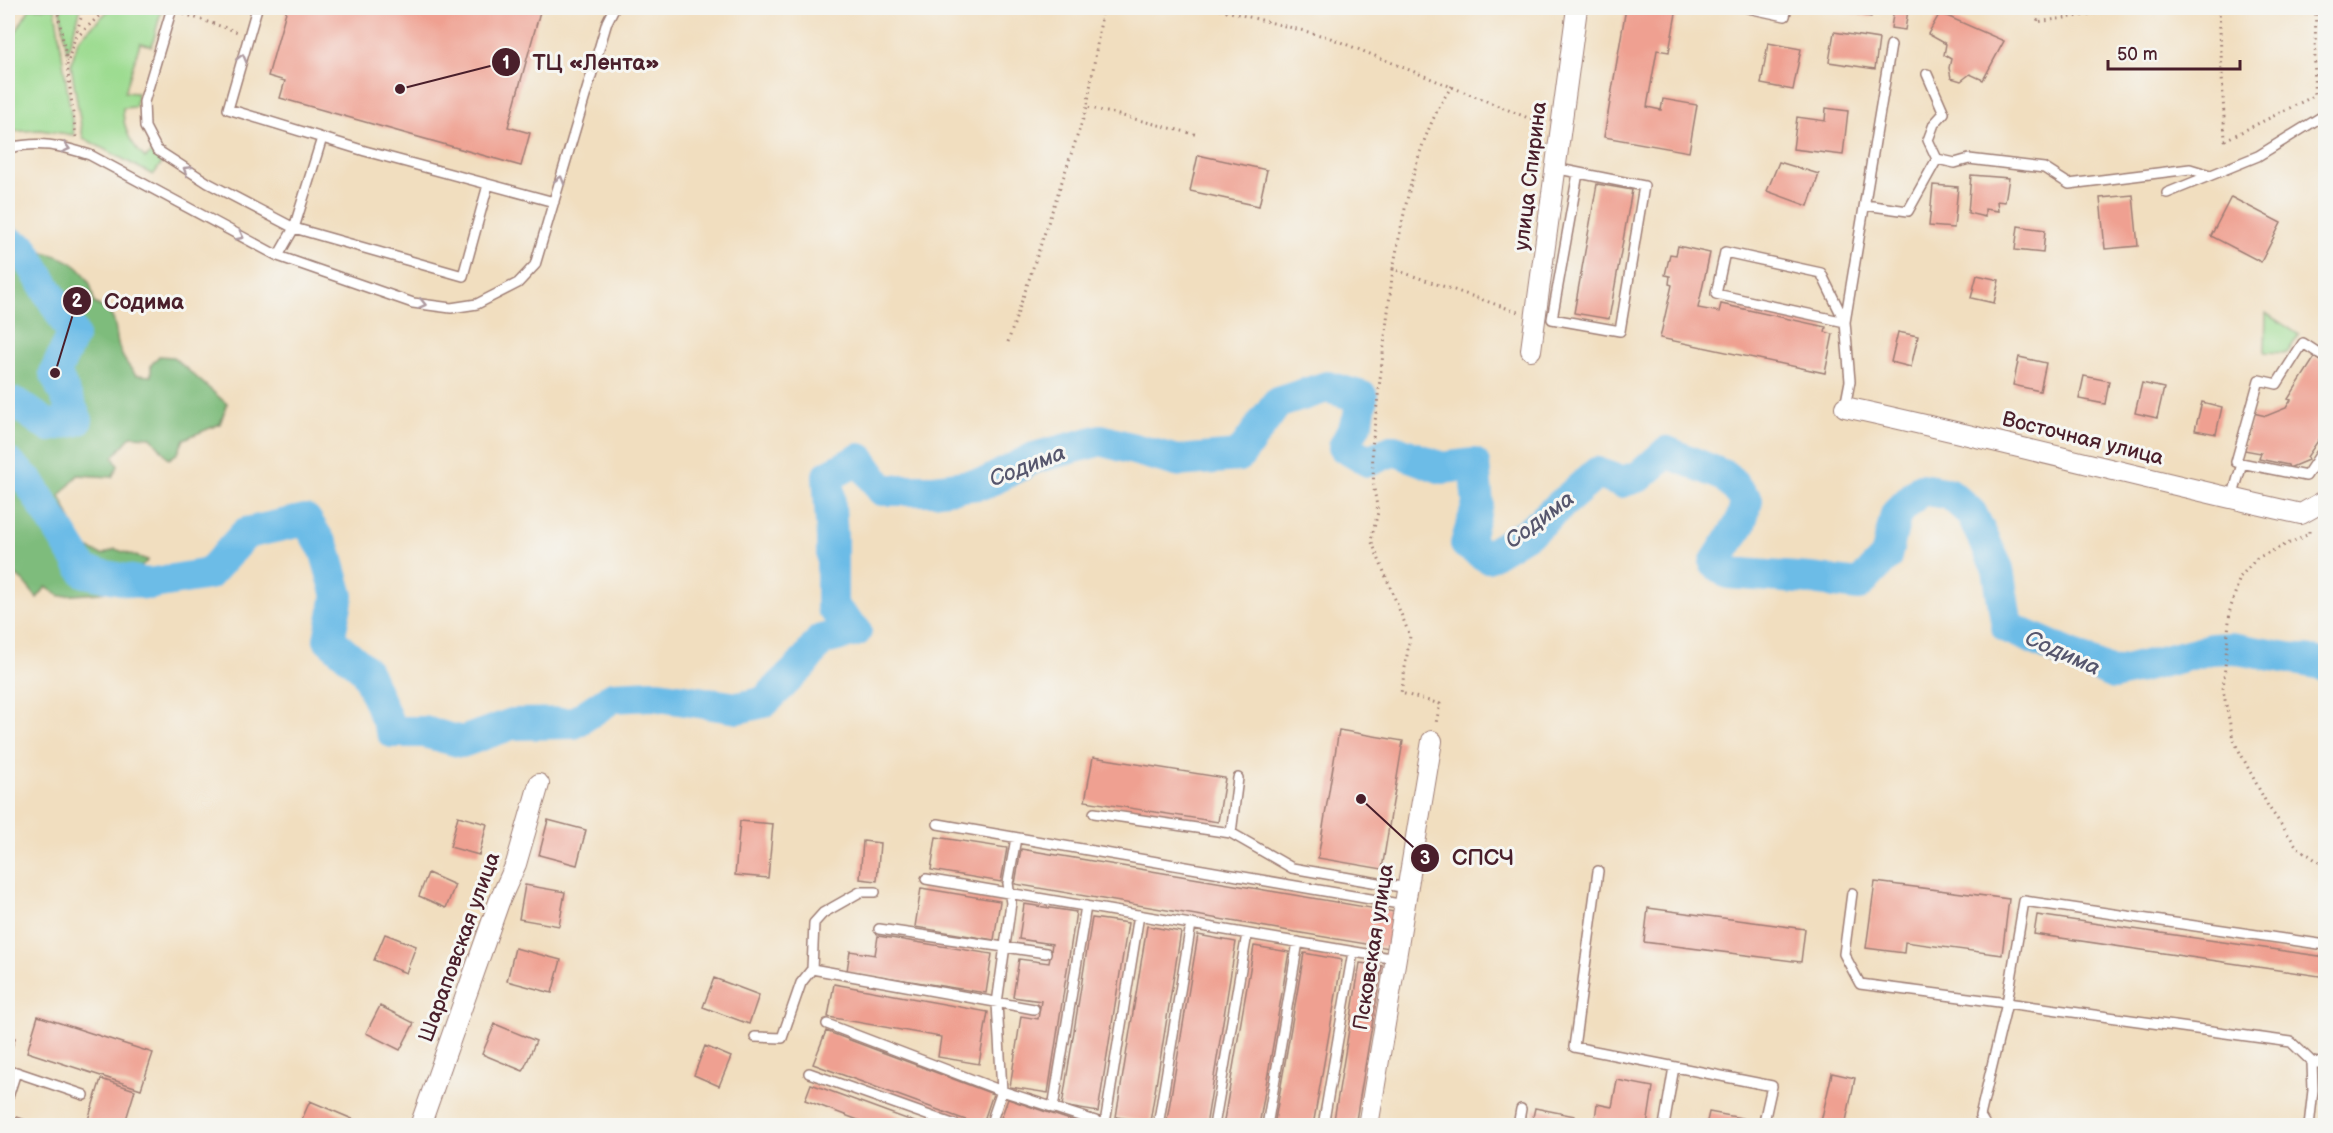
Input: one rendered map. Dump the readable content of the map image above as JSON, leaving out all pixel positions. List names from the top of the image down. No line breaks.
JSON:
{"streets":{"street":["улица Спирина","Восточная улица","Шараповская улица","Псковская улица"]},"water":["Содима"],"places":["ТЦ «Лента»","Содима","СПСЧ"],"scale_bar":"50 m"}
